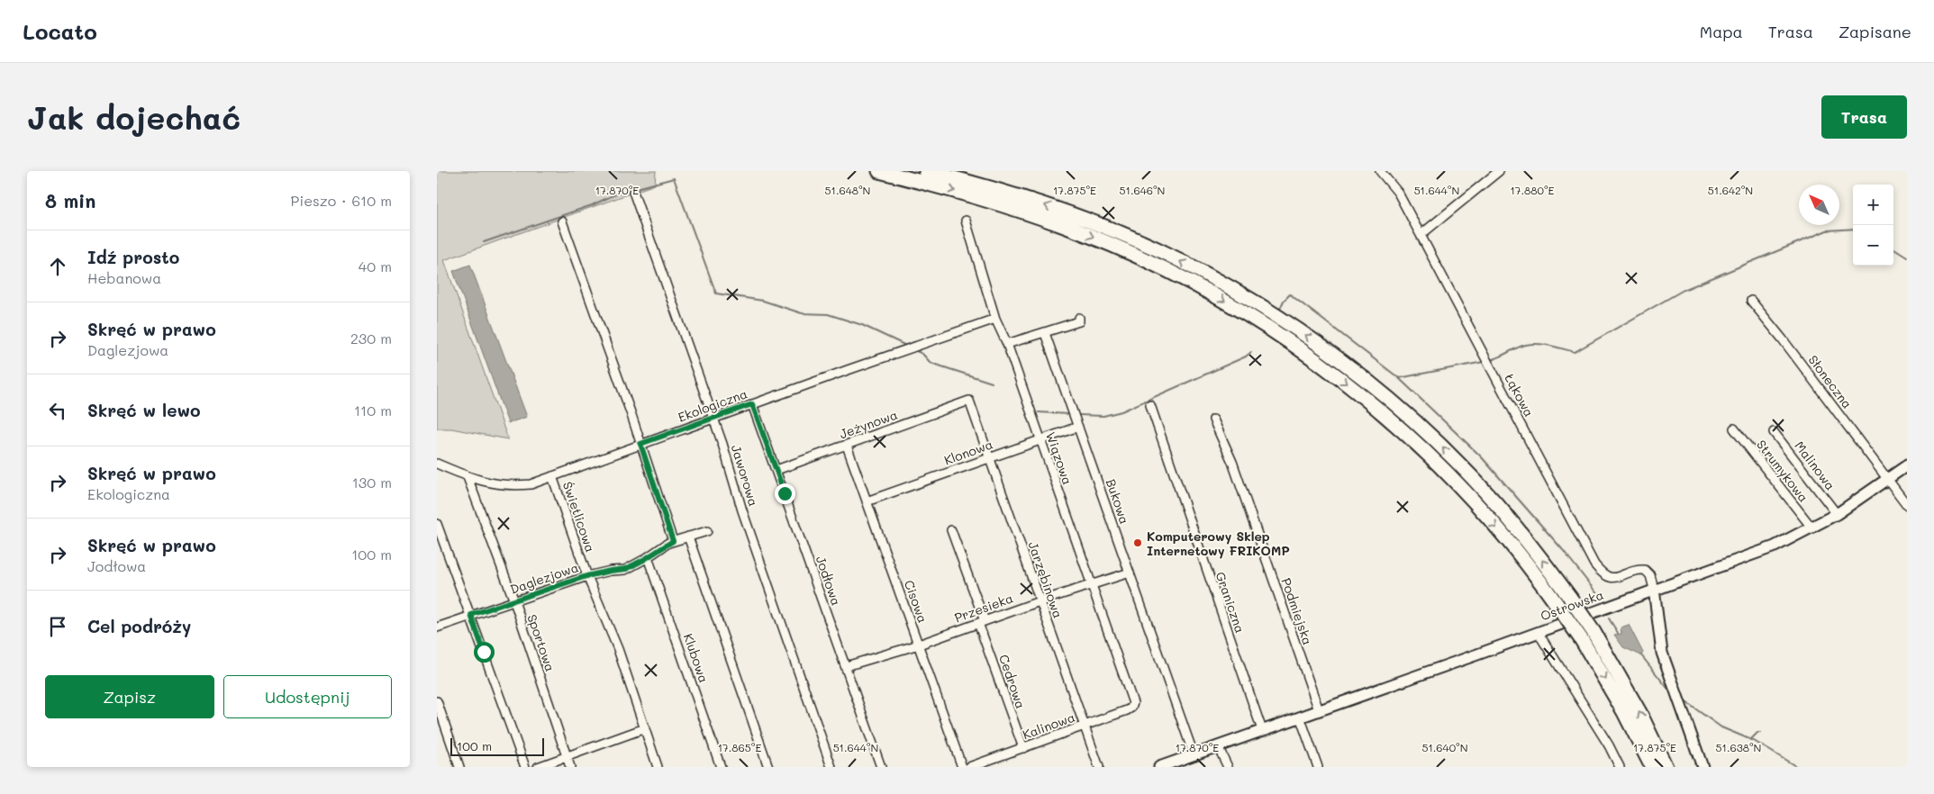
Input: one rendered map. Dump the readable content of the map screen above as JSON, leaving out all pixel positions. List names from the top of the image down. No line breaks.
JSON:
{"streets":{"street":["Słoneczna","Łąkowa","Ekologiczna","Jeżynowa","Klonowa","Wiązowa","Malinowa","Strumykowa","Jaworowa","Bukowa","Świetlicowa","Daglezjowa","Jarzębinowa","Jodłowa","Cisowa","Graniczna","Ostrowska","Przesieka","Podmiejska","Sportowa","Klubowa","Cedrowa","Kalinowa"]},"crossings":[["Słoneczna","Ostrowska"],["Łąkowa","Ostrowska"],["Ekologiczna","Wiązowa"],["Ekologiczna","Jaworowa"],["Ekologiczna","Świetlicowa"],["Ekologiczna","Jodłowa"],["Ekologiczna","Sportowa"],["Jeżynowa","Jarzębinowa"],["Jeżynowa","Jodłowa"],["Jeżynowa","Cisowa"],["Klonowa","Wiązowa"],["Klonowa","Bukowa"],["Klonowa","Jarzębinowa"],["Klonowa","Cisowa"],["Wiązowa","Przesieka"],["Wiązowa","Kalinowa"],["Malinowa","Ostrowska"],["Strumykowa","Ostrowska"],["Bukowa","Ostrowska"],["Bukowa","Przesieka"],["Świetlicowa","Daglezjowa"],["Daglezjowa","Sportowa"],["Daglezjowa","Klubowa"],["Jarzębinowa","Przesieka"],["Jarzębinowa","Kalinowa"],["Jodłowa","Przesieka"],["Cisowa","Przesieka"],["Graniczna","Ostrowska"],["Ostrowska","Podmiejska"],["Przesieka","Cedrowa"],["Cedrowa","Kalinowa"]],"places":["Komputerowy Sklep Internetowy FRIKOMP"],"scale_bar":"100 m","north":"top left","page":{"header":"Locato","nav":["Mapa","Trasa","Zapisane"],"buttons":["Trasa",["Zapisz","Udostępnij"]],"title":"Jak dojechać","heading":["8 min","Pieszo · 610 m"],"map_buttons":["+","−"],"list":[["Idź prosto","Hebanowa","40 m"],["Skręć w prawo","Daglezjowa","230 m"],["Skręć w lewo","110 m"],["Skręć w prawo","Ekologiczna","130 m"],["Skręć w prawo","Jodłowa","100 m"],"Cel podróży"],"scale":"100 m"},"coordinates":["17.870°E","51.648°N","17.875°E","51.646°N","17.880°E","51.644°N","51.642°N","51.640°N","51.638°N","17.865°E"]}
